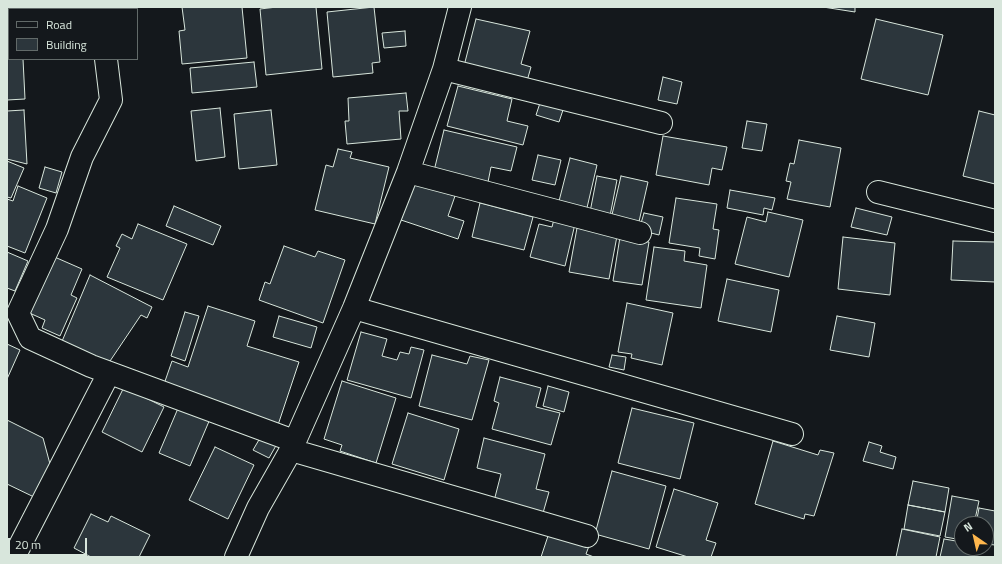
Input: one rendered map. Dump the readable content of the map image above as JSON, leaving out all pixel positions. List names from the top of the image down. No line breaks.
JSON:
{"legend":["Road","Building"],"scale_bar":"20 m","north":"top left"}
